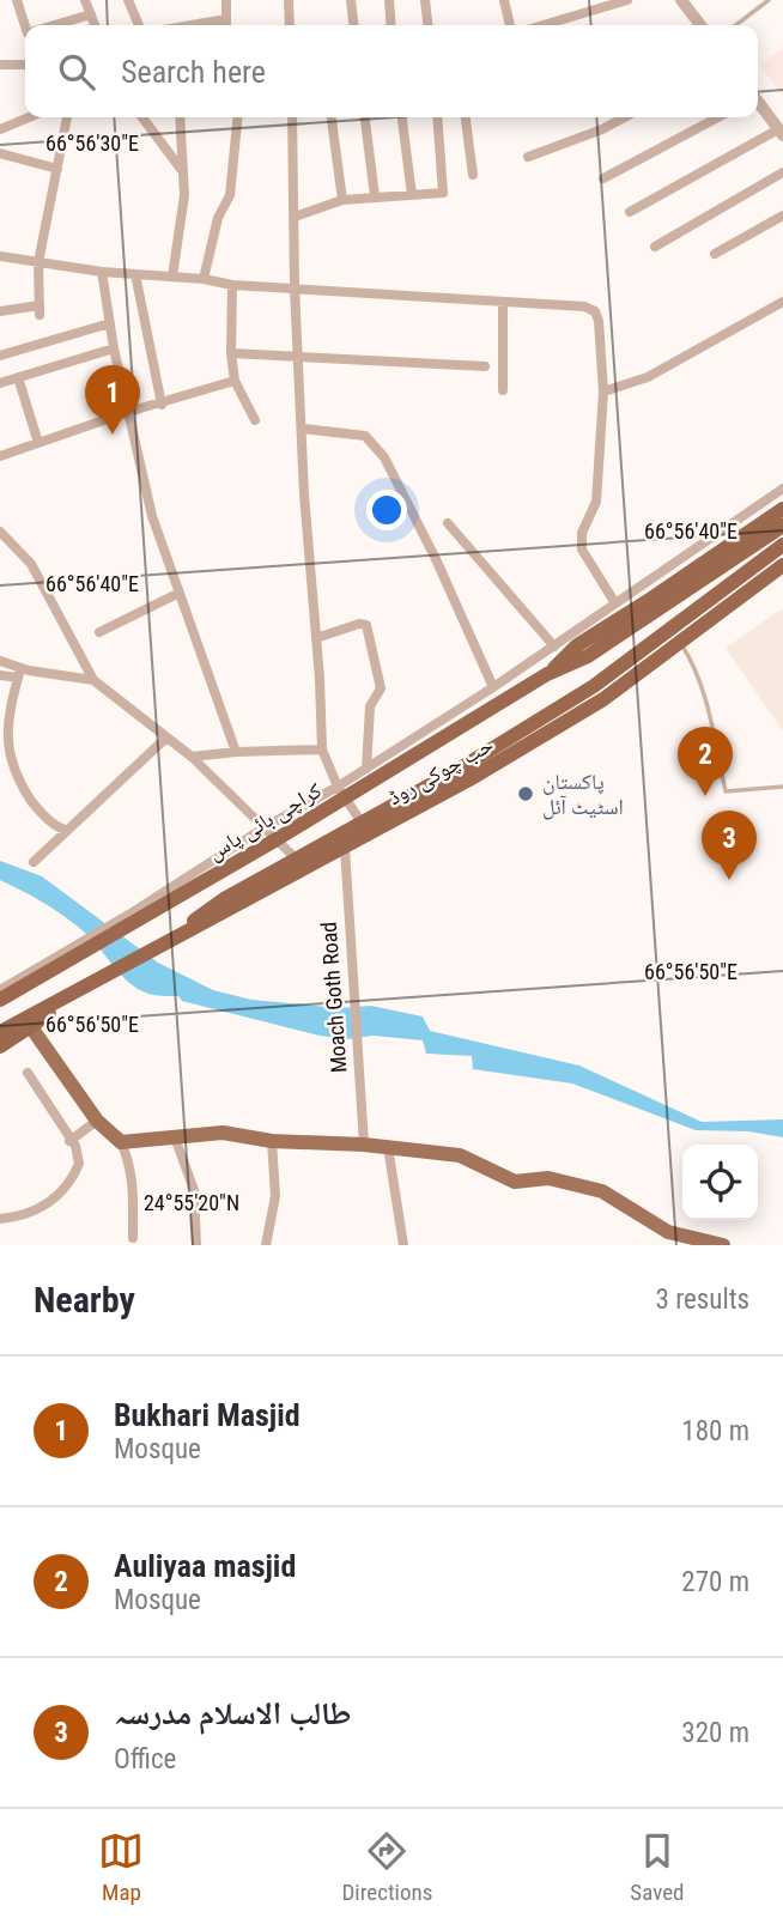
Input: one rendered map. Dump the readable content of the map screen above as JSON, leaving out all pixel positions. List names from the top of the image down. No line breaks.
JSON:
{"streets":{"highway":["حب چوکی روڈ","کراچی بائی پاس"],"street":["Moach Goth Road"]},"crossings":[["حب چوکی روڈ","Moach Goth Road"]],"places":["پاکستان اسٹیٹ آئل"],"page":{"search":"Search here","pins":["1","2","3"],"heading":["Nearby","3 results"],"list":[{"mark":"1","name":"Bukhari Masjid","note":"Mosque","value":"180 m"},{"mark":"2","name":"Auliyaa masjid","note":"Mosque","value":"270 m"},{"mark":"3","name":"طالب الاسلام مدرسہ","note":"Office","value":"320 m"}],"nav":["Map","Directions","Saved"]},"coordinates":["66°56'30\"E","66°56'40\"E","66°56'50\"E","24°55'20\"N"]}
